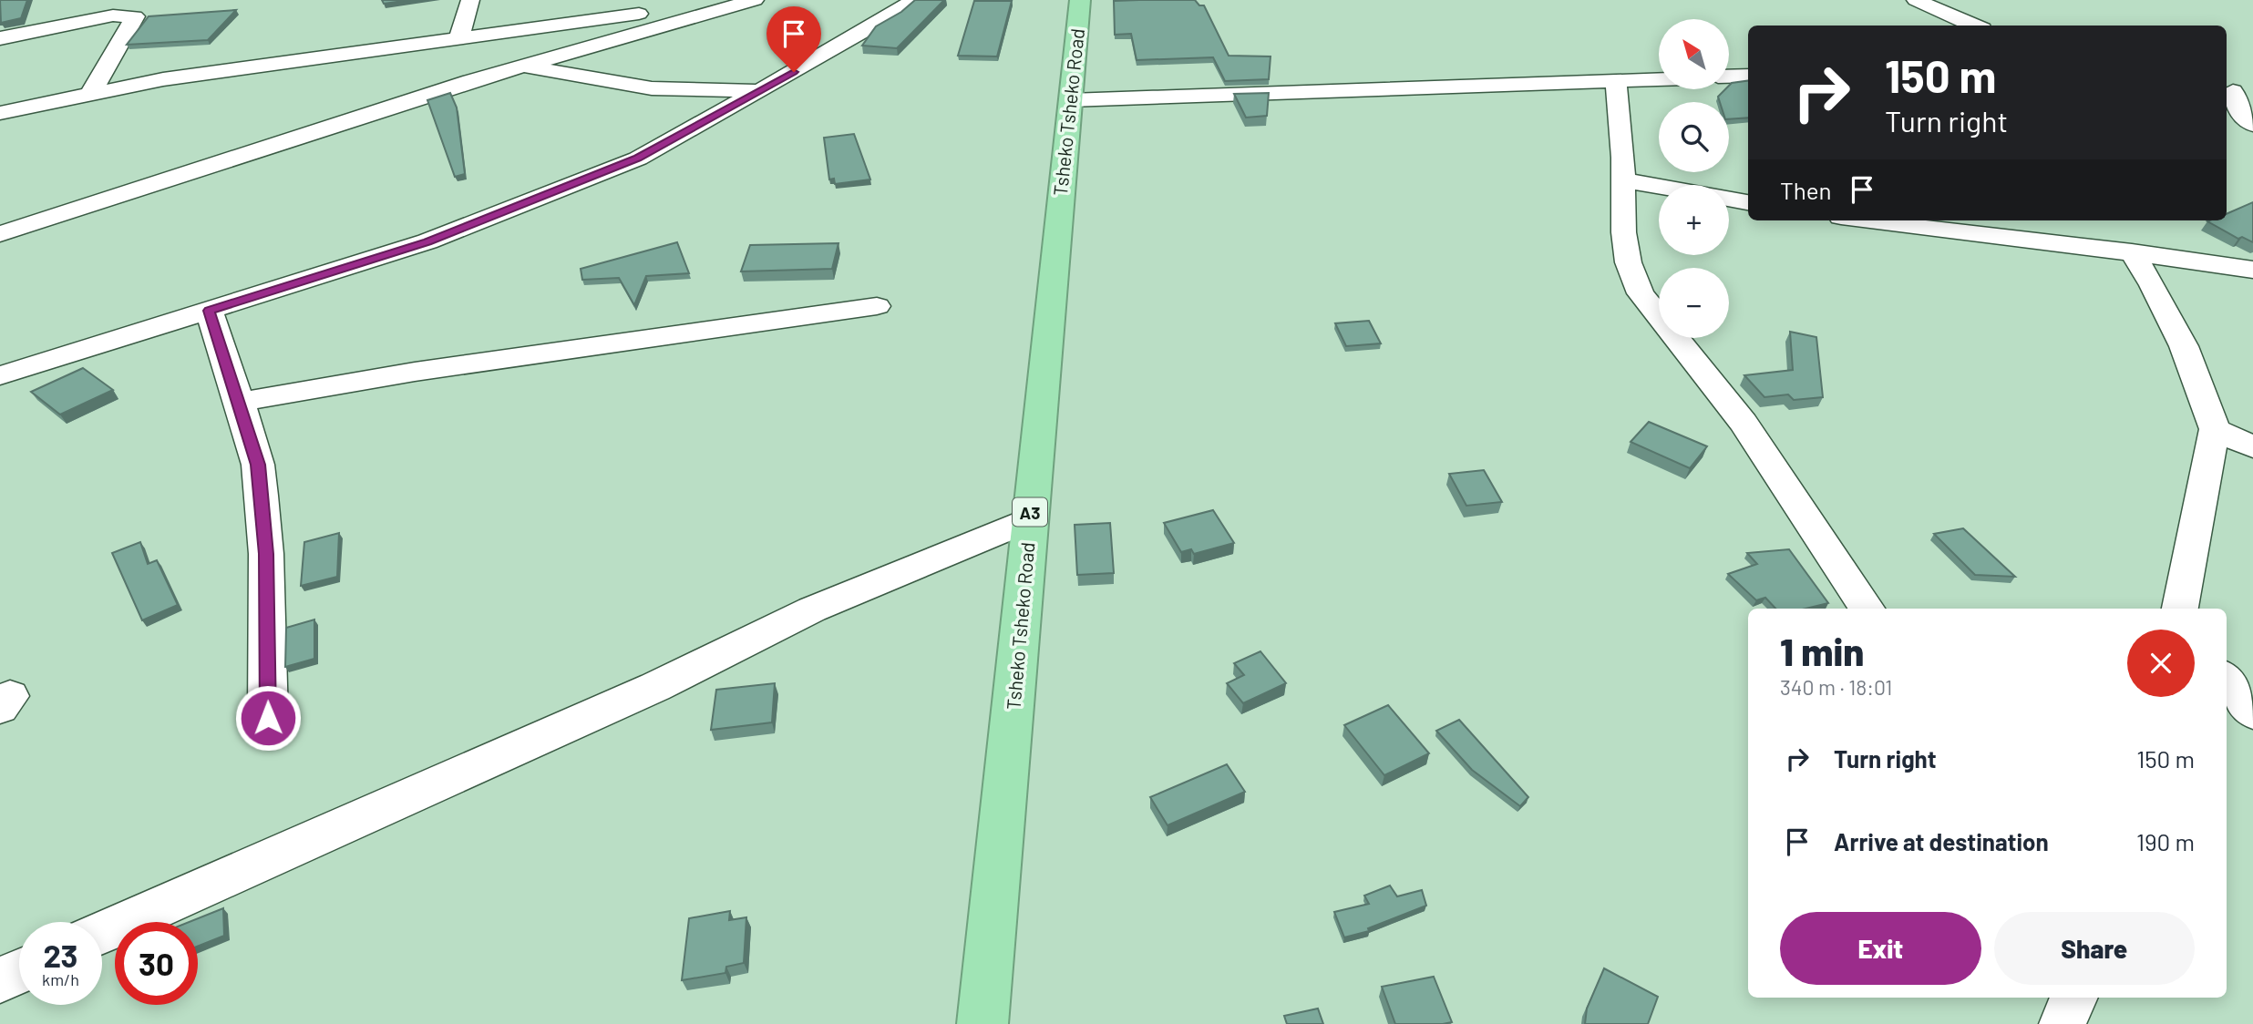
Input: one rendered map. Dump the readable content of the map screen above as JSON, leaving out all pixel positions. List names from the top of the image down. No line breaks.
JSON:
{"streets":{"highway":["Tsheko Tsheko Road","A3"]},"north":"top left","page":{"map_buttons":["+","−"],"turn":["150 m","Turn right"],"then":"Then","heading":["1 min","340 m · 18:01"],"list":[{"name":"Turn right","value":"150 m"},{"name":"Arrive at destination","value":"190 m"}],"buttons":["Exit","Share"],"speed":"23 km/h","limit":"30"}}
